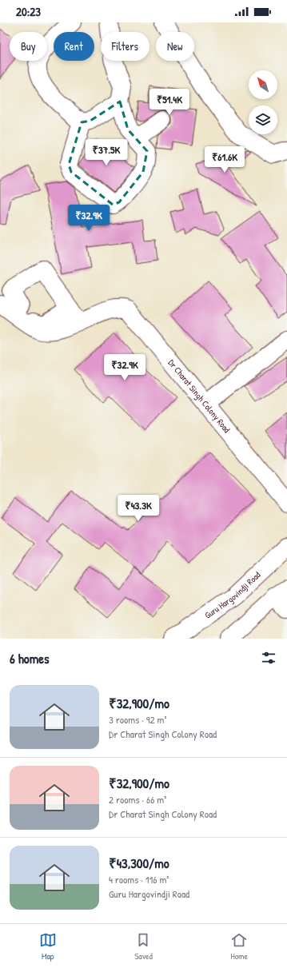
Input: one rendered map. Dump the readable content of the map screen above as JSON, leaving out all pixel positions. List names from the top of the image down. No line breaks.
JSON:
{"streets":{"street":["Dr Charat Singh Colony Road","Guru Hargovindji Road"]},"north":"top left","page":{"status":"20:23","chip":["Buy","Rent","Filters","New"],"price":["₹51.4K","₹37.5K","₹61.6K","₹32.9K","₹32.9K","₹43.3K"],"heading":"6 homes","list":[{"name":"₹32,900/mo","note":"3 rooms · 92 m² · Dr Charat Singh Colony Road"},{"name":"₹32,900/mo","note":"2 rooms · 66 m² · Dr Charat Singh Colony Road"},{"name":"₹43,300/mo","note":"4 rooms · 116 m² · Guru Hargovindji Road"}],"tabs":["Map","Saved","Home"]}}
